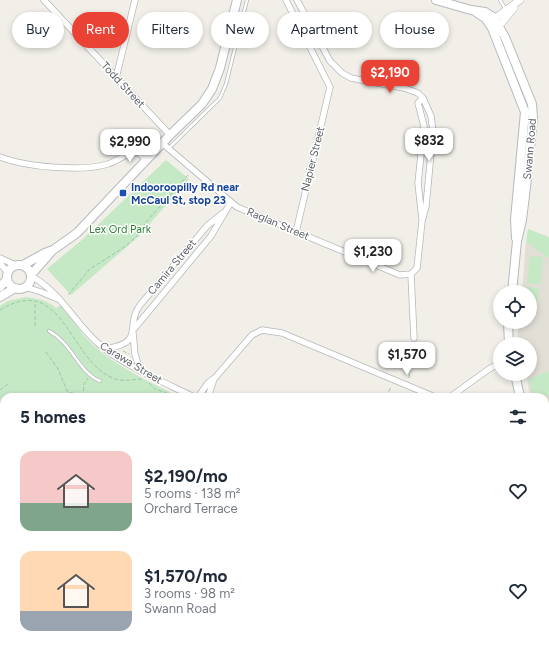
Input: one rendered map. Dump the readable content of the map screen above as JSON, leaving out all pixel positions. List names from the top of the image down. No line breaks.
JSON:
{"streets":{"main road":["Swann Road"],"street":["Todd Street","Napier Street","Raglan Street","Camira Street","Carawa Street"]},"crossings":[["Napier Street","Raglan Street"],["Raglan Street","Camira Street"],["Camira Street","Carawa Street"]],"parks":["Lex Ord Park"],"places":{"transit":["Indooroopilly Rd near McCaul St, stop 23"]},"page":{"chip":["Buy","Rent","Filters","New","Apartment","House"],"price":["$2,190","$832","$2,990","$1,230","$1,570"],"heading":"5 homes","list":[{"name":"$2,190/mo","note":"5 rooms · 138 m² · Orchard Terrace"},{"name":"$1,570/mo","note":"3 rooms · 98 m² · Swann Road"}]}}
